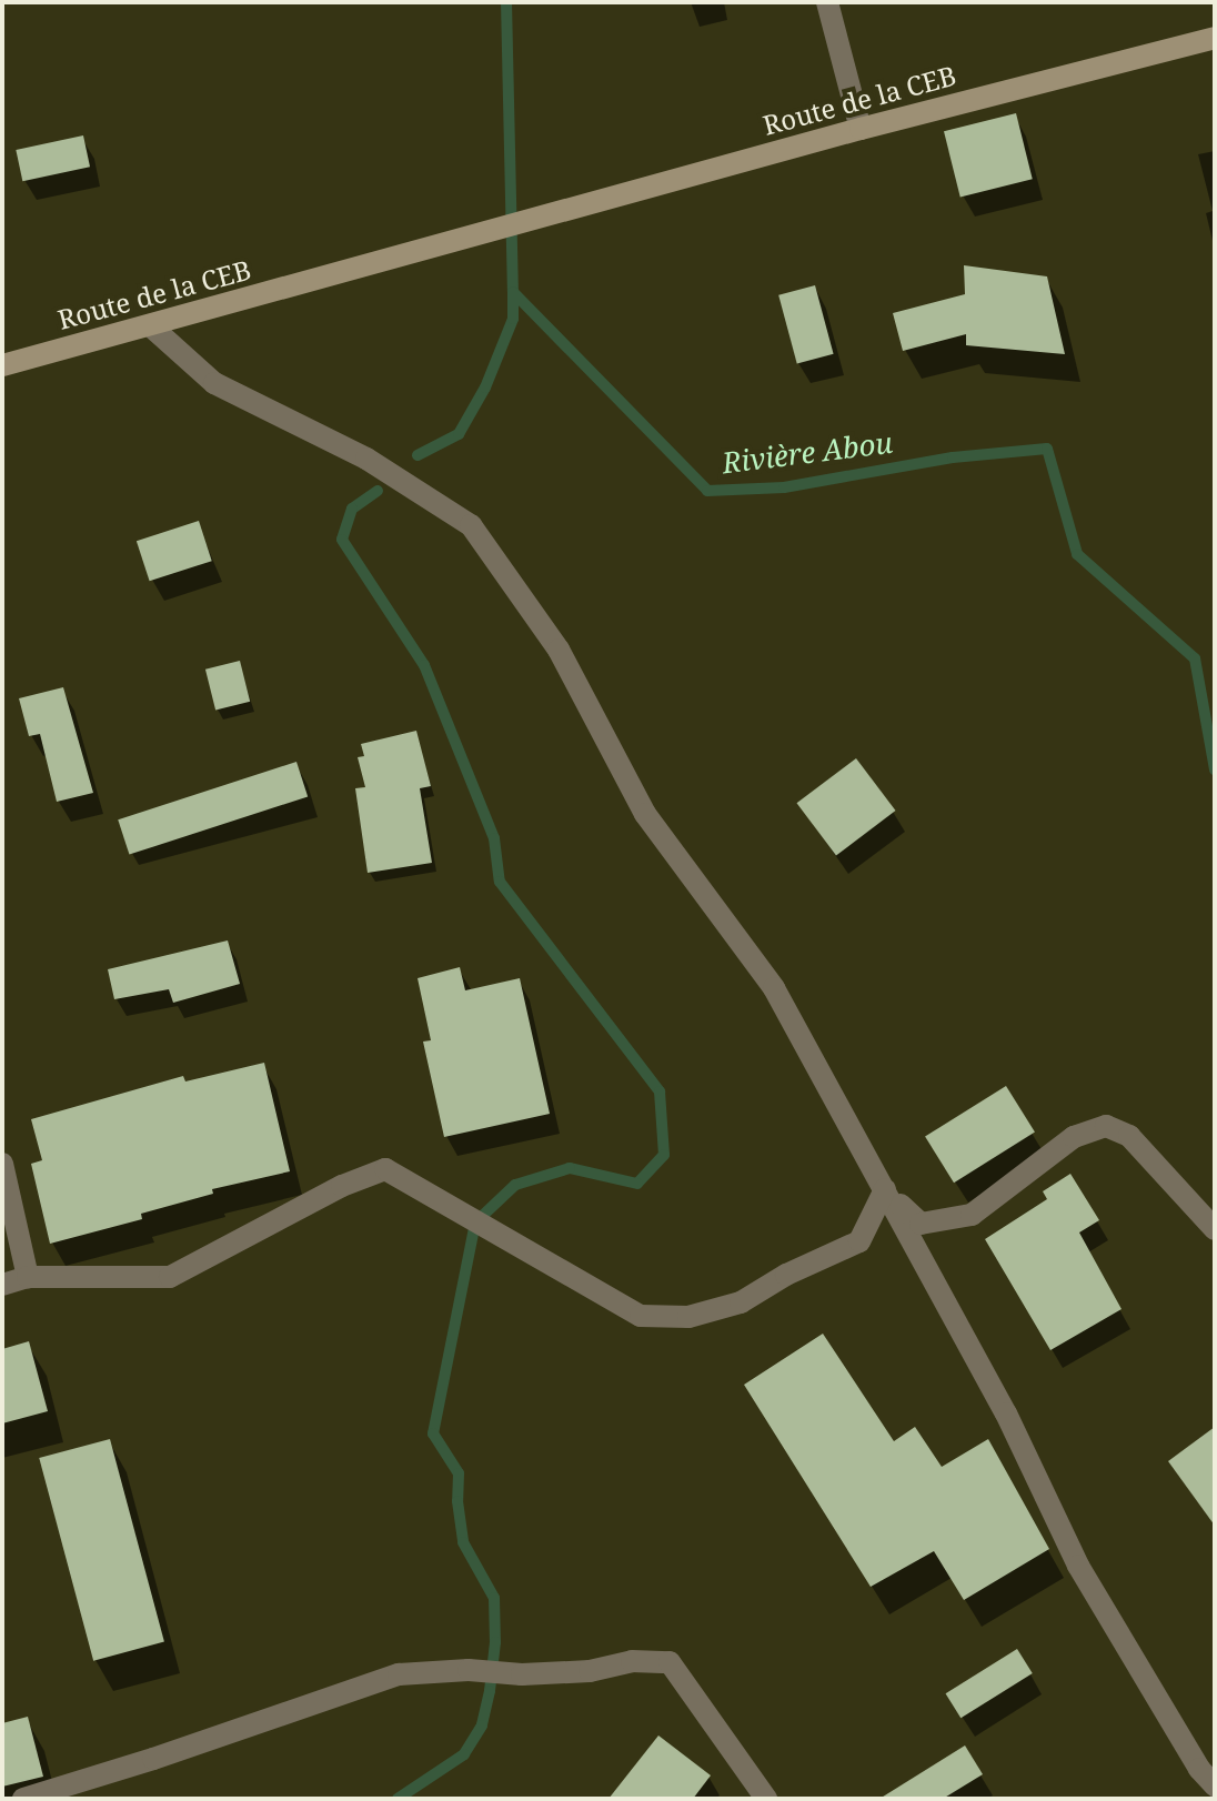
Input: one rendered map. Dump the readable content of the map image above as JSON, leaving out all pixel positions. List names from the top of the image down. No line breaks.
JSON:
{"streets":{"main road":["Route de la CEB"]},"water":["Rivière Abou"]}
